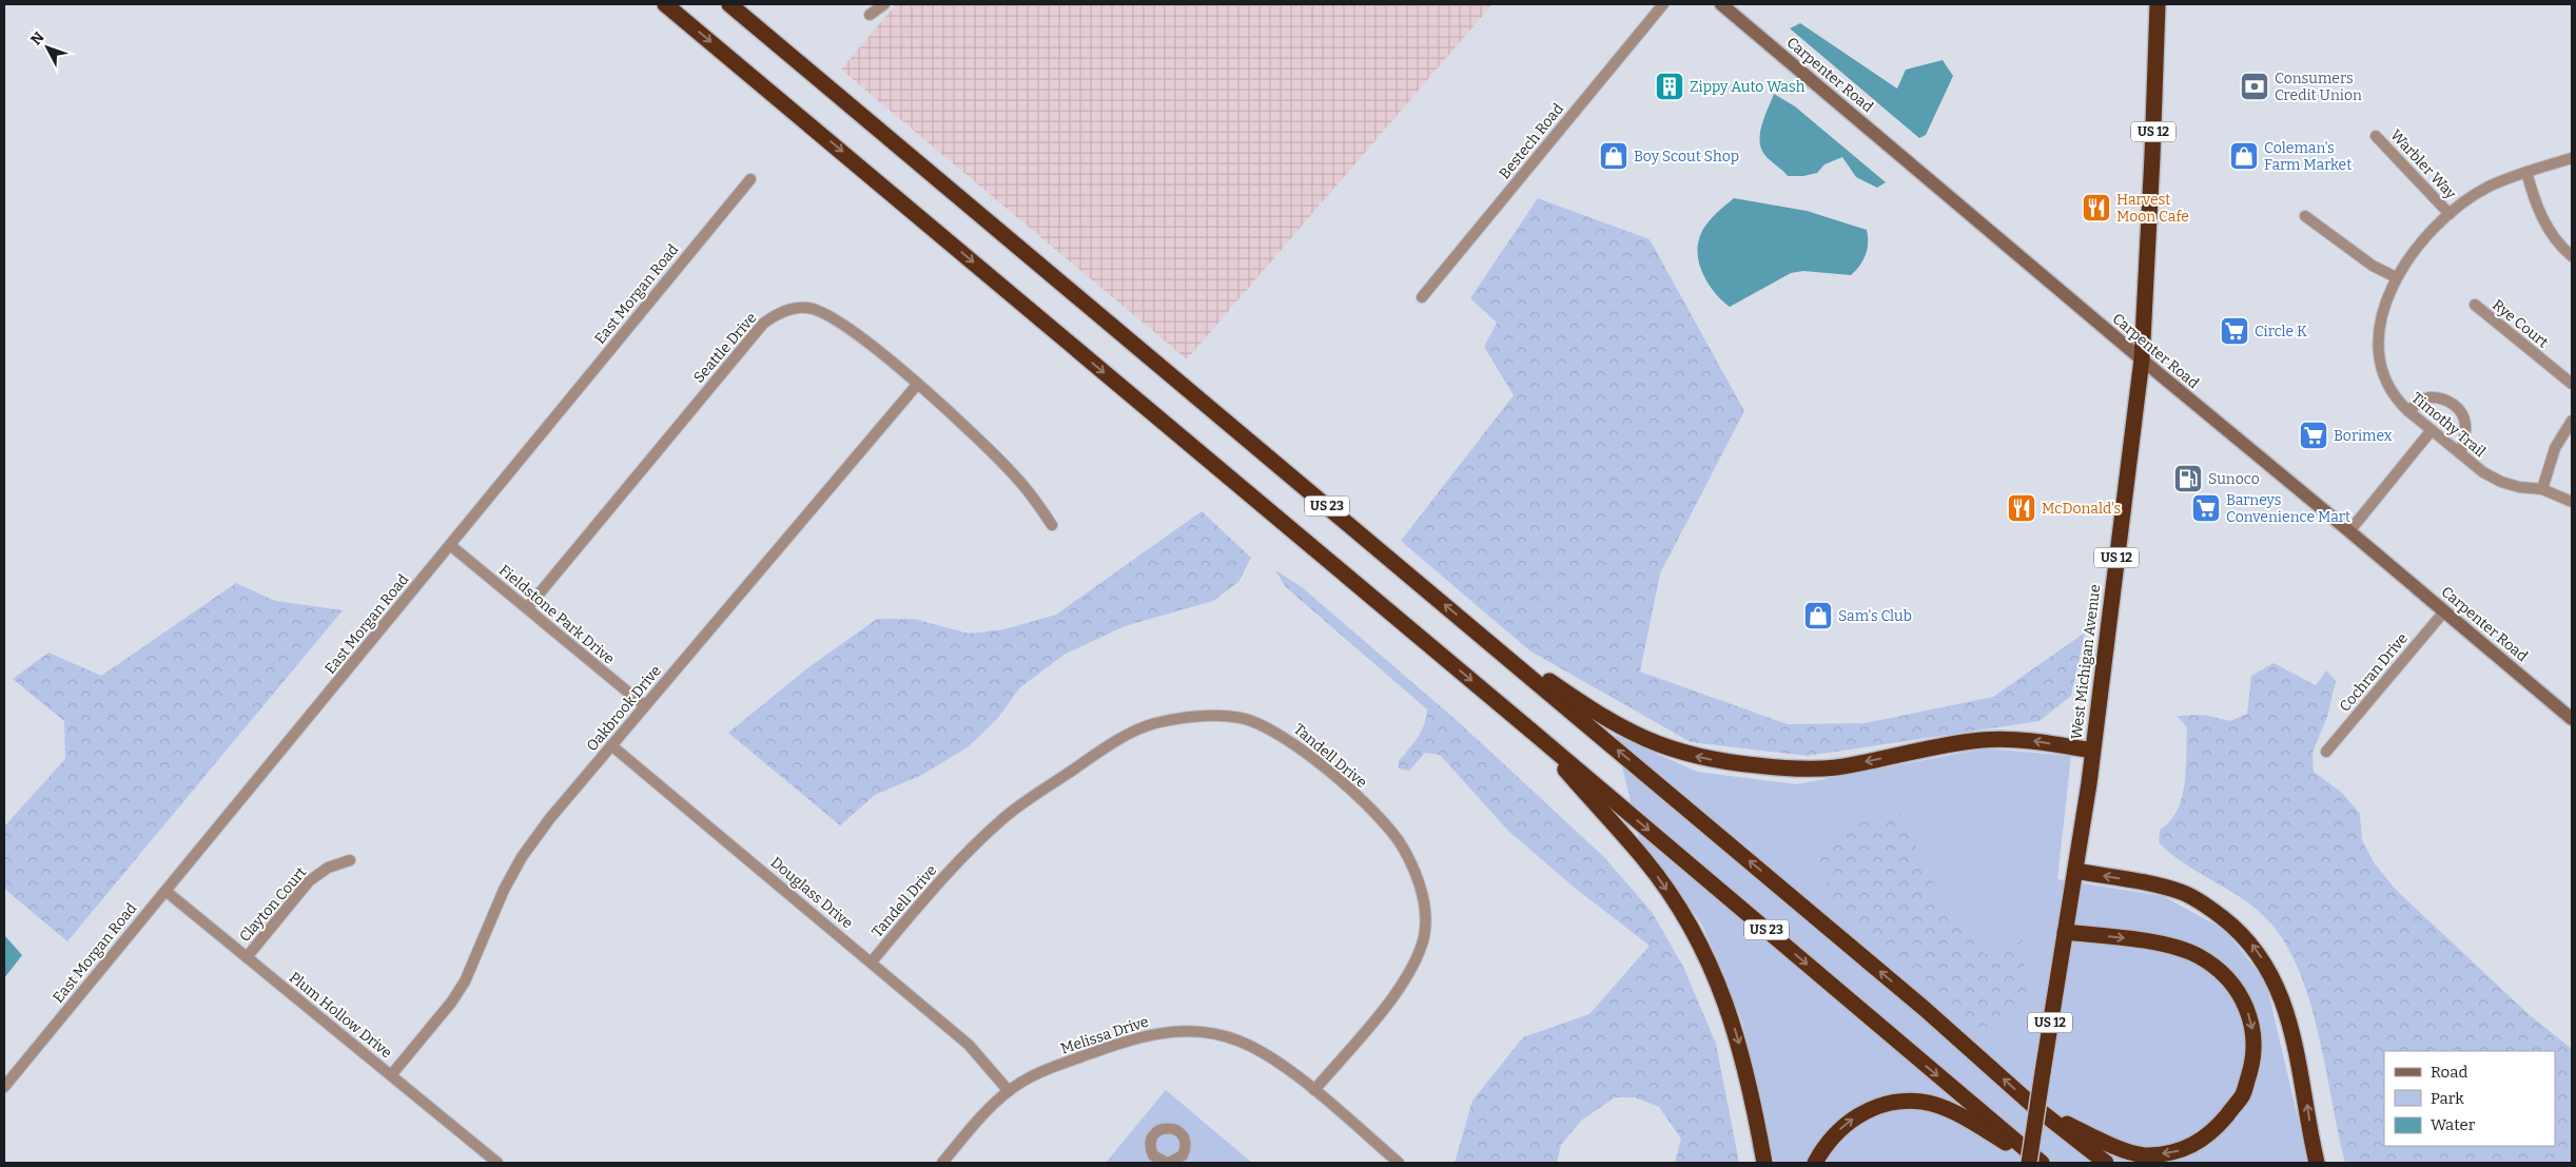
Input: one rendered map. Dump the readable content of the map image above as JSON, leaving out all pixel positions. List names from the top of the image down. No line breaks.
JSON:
{"streets":{"highway":["US 12","US 23","West Michigan Avenue"],"main road":["Carpenter Road"],"street":["Bestech Road","Warbler Way","East Morgan Road","Rye Court","Seattle Drive","Timothy Trail","Fieldstone Park Drive","Cochran Drive","Oakbrook Drive","Tandell Drive","Douglass Drive","Clayton Court","Plum Hollow Drive","Melissa Drive"]},"crossings":[["Carpenter Road","West Michigan Avenue"],["Carpenter Road","Cochran Drive"],["Warbler Way","Timothy Trail"],["East Morgan Road","Fieldstone Park Drive"],["East Morgan Road","Plum Hollow Drive"],["Seattle Drive","Fieldstone Park Drive"],["Seattle Drive","Oakbrook Drive"],["Fieldstone Park Drive","Oakbrook Drive"],["Oakbrook Drive","Douglass Drive"],["Oakbrook Drive","Plum Hollow Drive"],["Tandell Drive","Douglass Drive"],["Tandell Drive","Melissa Drive"],["Douglass Drive","Melissa Drive"],["Clayton Court","Plum Hollow Drive"]],"places":{"building":["Zippy Auto Wash"],"bank":["Consumers Credit Union"],"shop":["Boy Scout Shop","Coleman's Farm Market","Sam's Club"],"restaurant":["Harvest Moon Cafe","McDonald's"],"supermarket":["Circle K","Borimex","Barneys Convenience Mart"],"fuel station":["Sunoco"]},"legend":["Road","Park","Water"],"north":"top left"}
